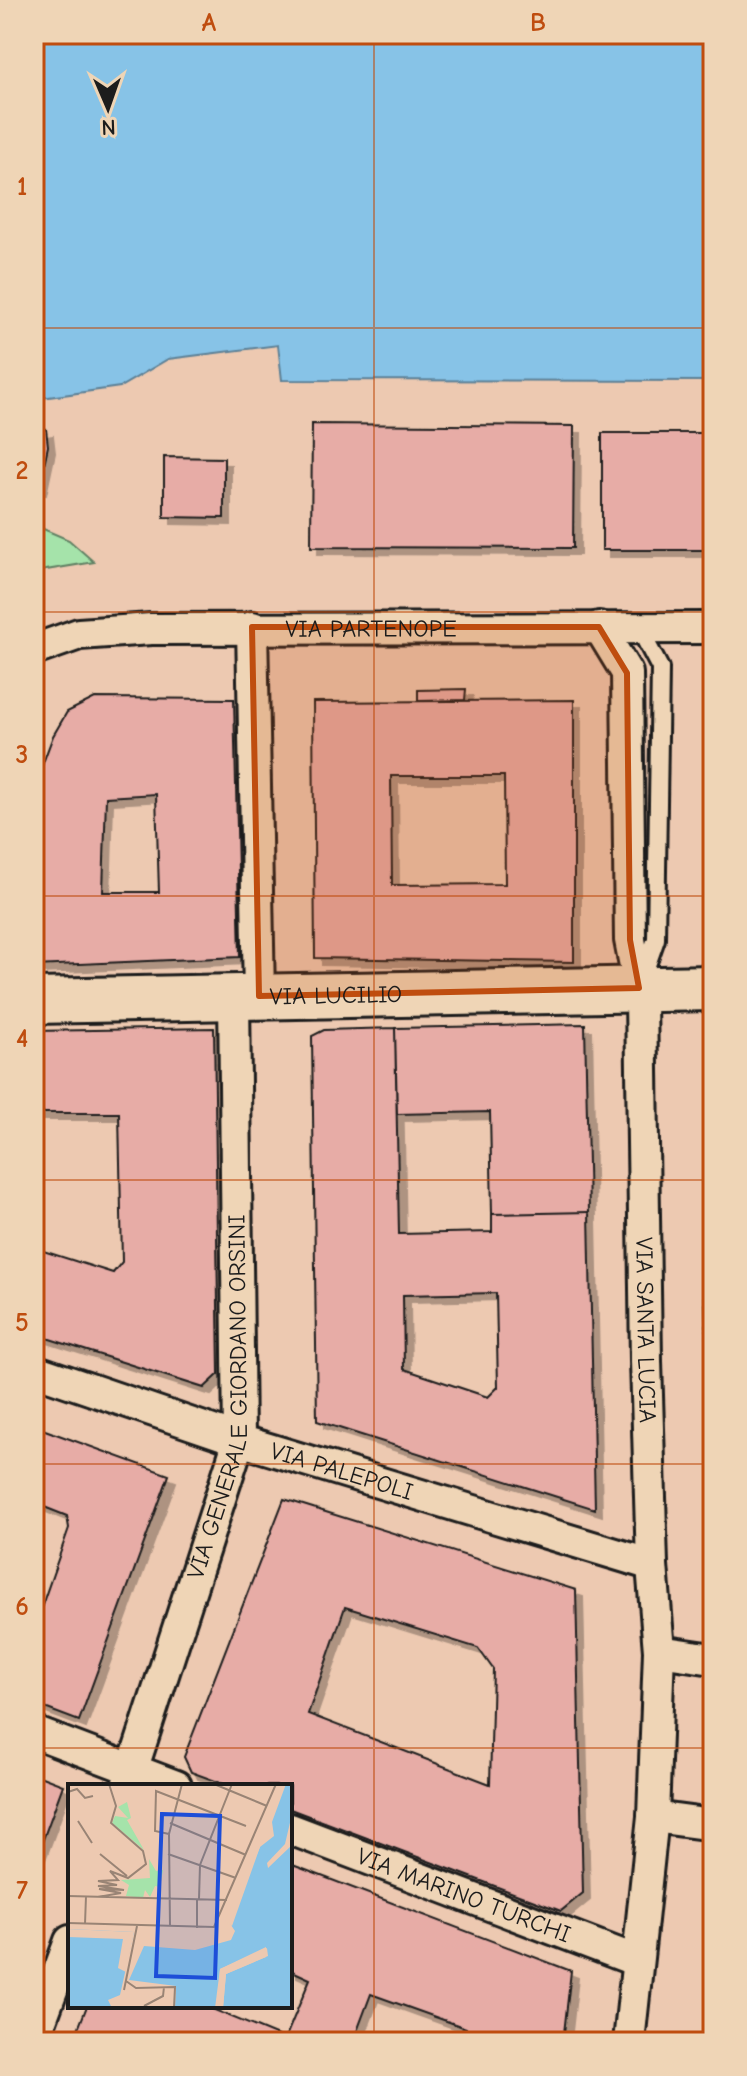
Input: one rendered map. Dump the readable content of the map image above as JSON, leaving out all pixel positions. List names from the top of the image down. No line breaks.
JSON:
{"streets":{"street":["VIA PARTENOPE","VIA LUCILIO","VIA SANTA LUCIA","VIA GENERALE GIORDANO ORSINI","VIA PALEPOLI","VIA MARINO TURCHI"]},"crossings":[["VIA PARTENOPE","VIA SANTA LUCIA"],["VIA PARTENOPE","VIA GENERALE GIORDANO ORSINI"],["VIA LUCILIO","VIA SANTA LUCIA"],["VIA LUCILIO","VIA GENERALE GIORDANO ORSINI"],["VIA SANTA LUCIA","VIA PALEPOLI"],["VIA SANTA LUCIA","VIA MARINO TURCHI"],["VIA GENERALE GIORDANO ORSINI","VIA PALEPOLI"]],"north":"bottom","grid":{"columns":["A","B"],"rows":["1","2","3","4","5","6","7"]}}
